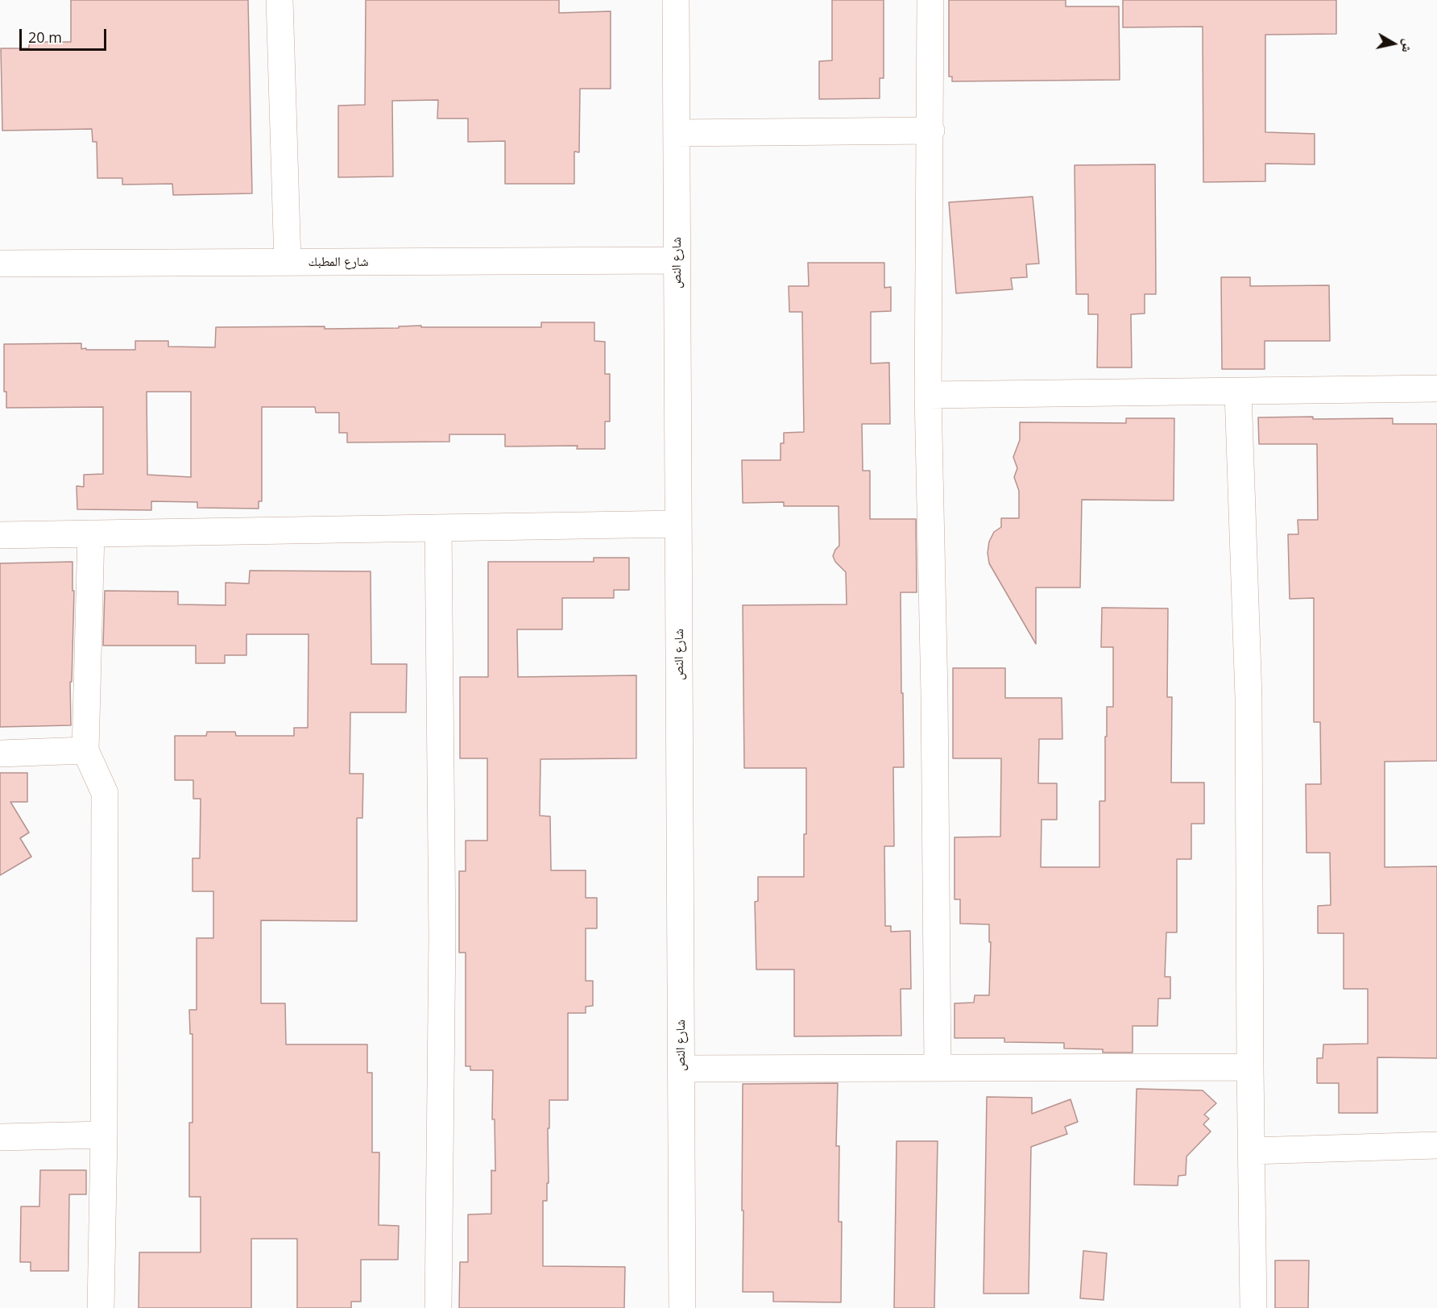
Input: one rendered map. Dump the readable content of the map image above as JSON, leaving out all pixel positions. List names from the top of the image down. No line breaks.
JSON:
{"streets":{"street":["شارع المطبك","شارع النص"]},"crossings":[["شارع المطبك","شارع النص"]],"scale_bar":"20 m","north":"right"}
